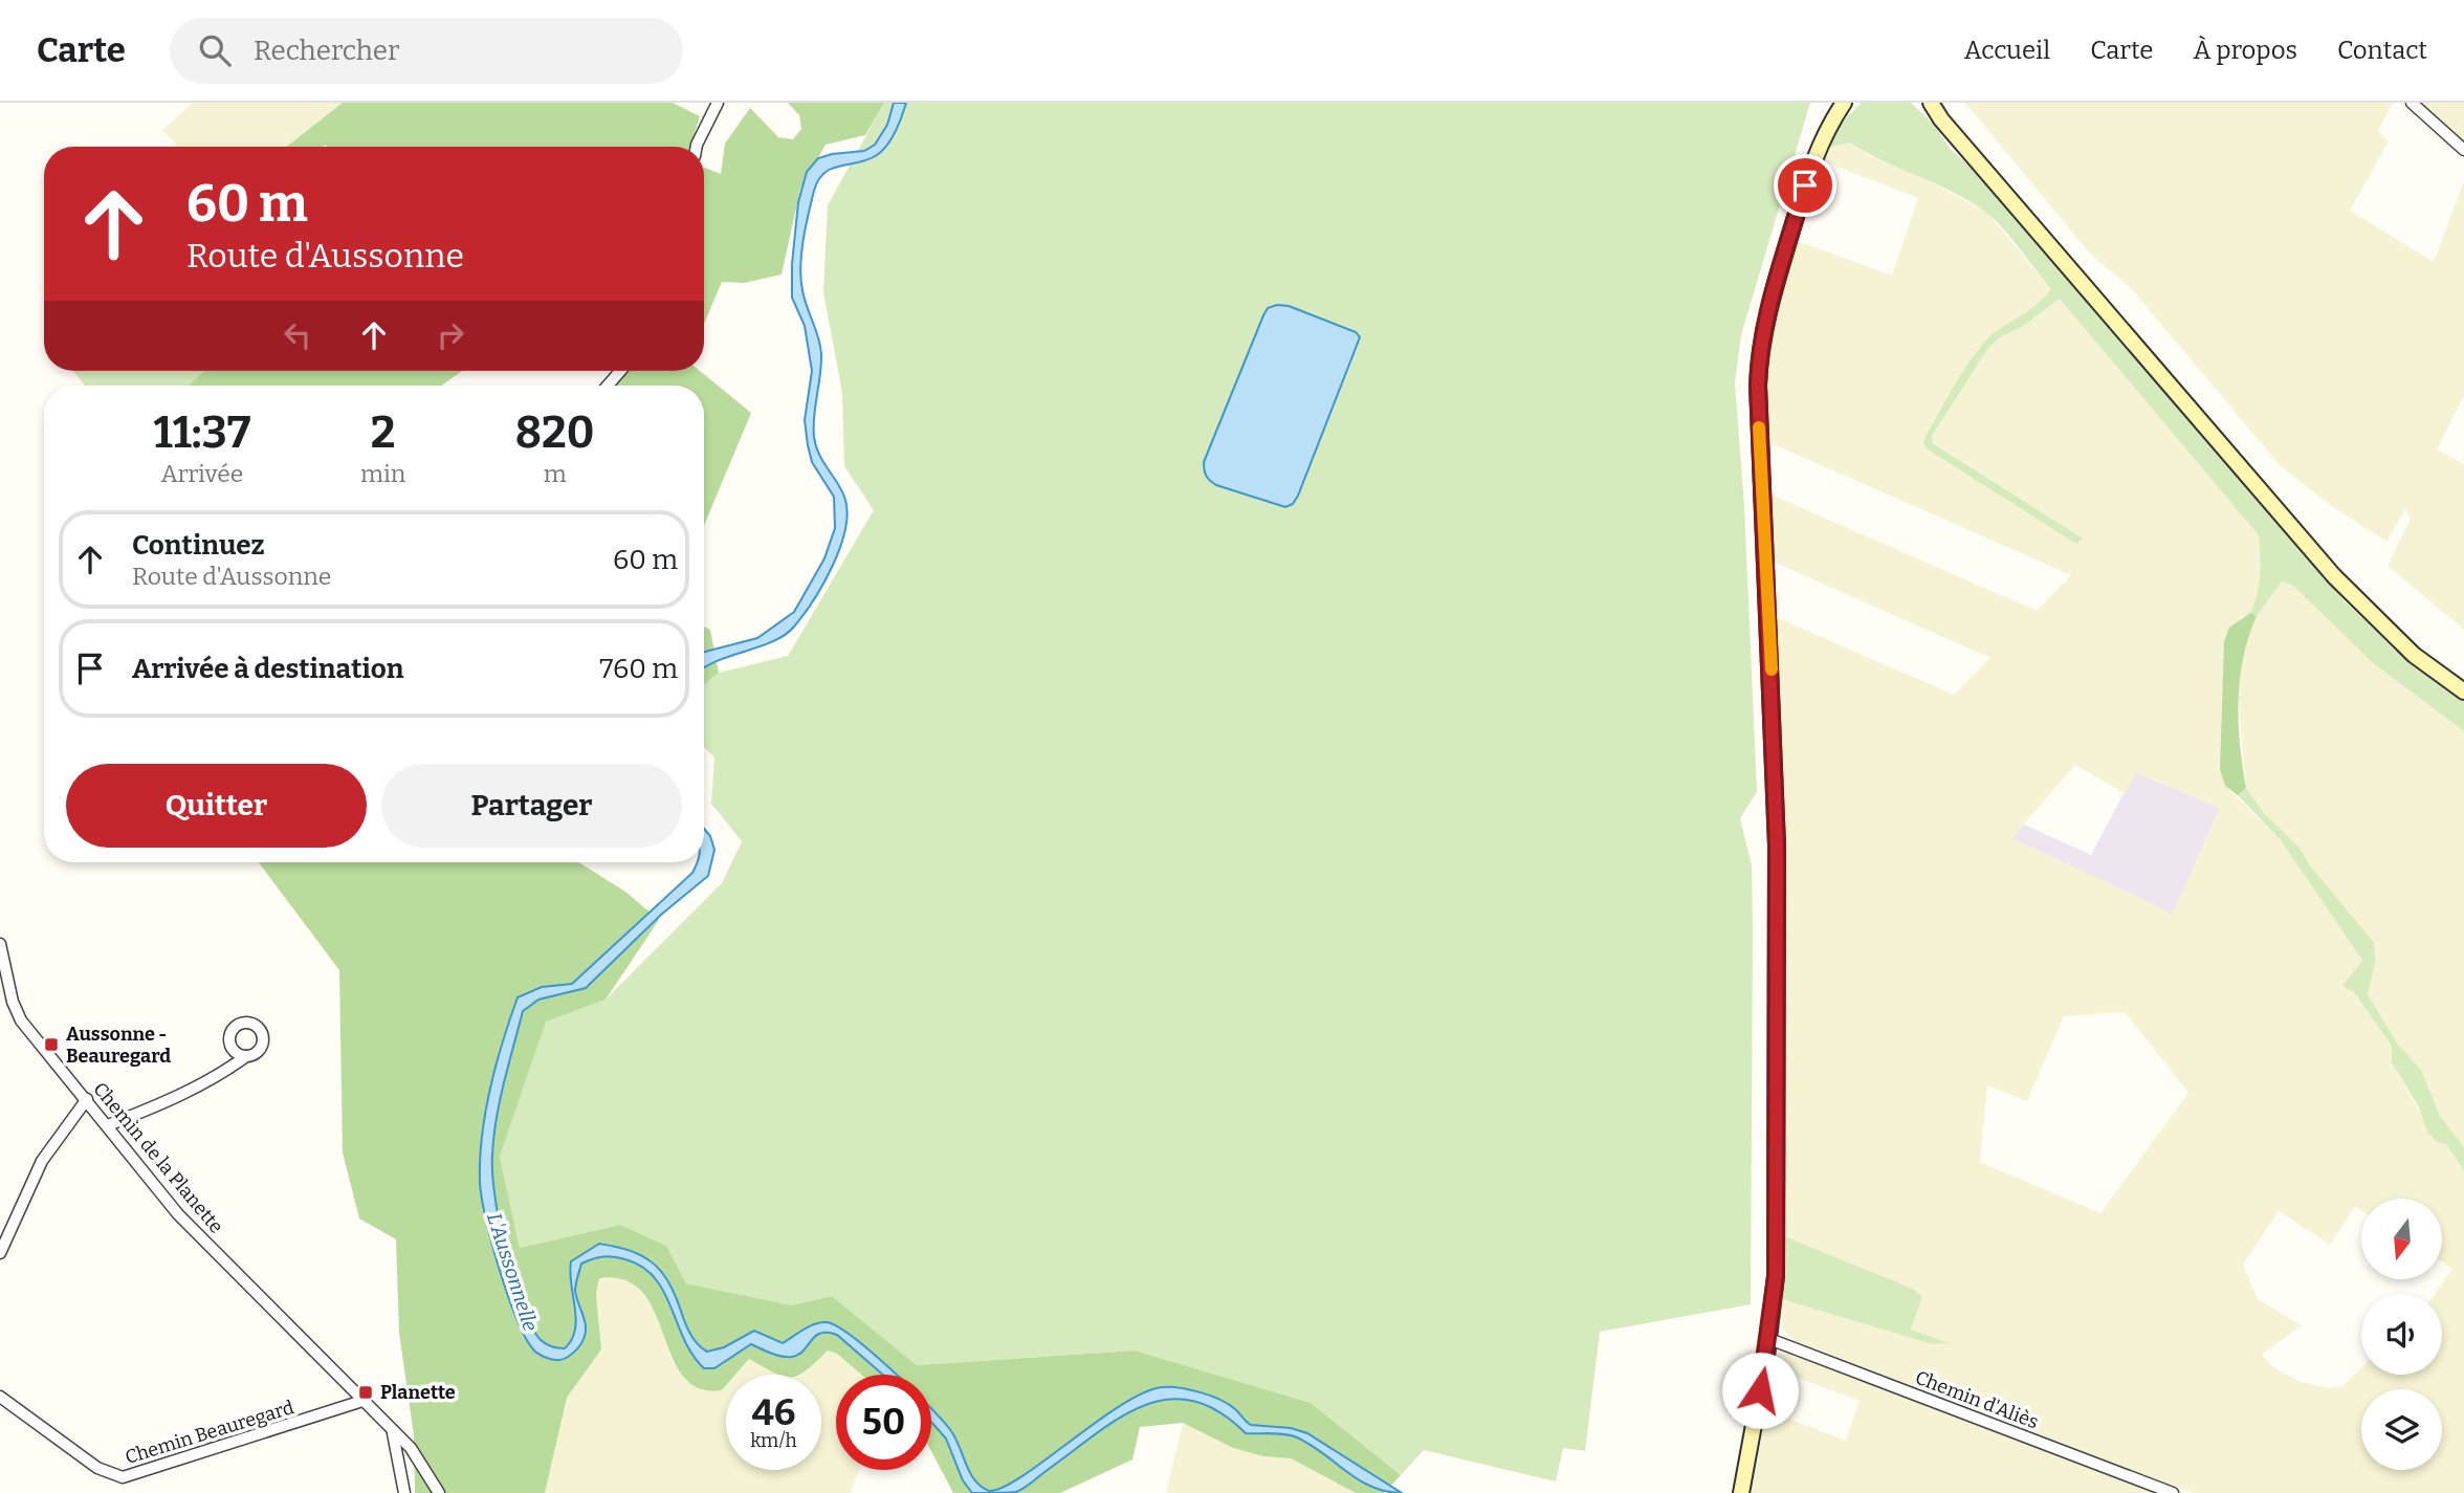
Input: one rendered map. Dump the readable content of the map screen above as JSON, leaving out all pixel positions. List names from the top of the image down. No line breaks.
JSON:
{"streets":{"street":["Chemin de la Planette","Chemin d'Aliès","Chemin Beauregard"]},"crossings":[["Chemin de la Planette","Chemin Beauregard"]],"water":["L'Aussonnelle"],"places":{"transit":["Aussonne - Beauregard","Planette"]},"north":"bottom","page":{"header":"Carte","search":"Rechercher","nav":["Accueil","Carte","À propos","Contact"],"turn":["60 m","Route d'Aussonne"],"eta":["11:37","Arrivée","2","min","820","m"],"list":[{"name":"Continuez","note":"Route d'Aussonne","value":"60 m"},{"name":"Arrivée à destination","value":"760 m"}],"buttons":["Quitter","Partager"],"speed":"46 km/h","limit":"50"}}
